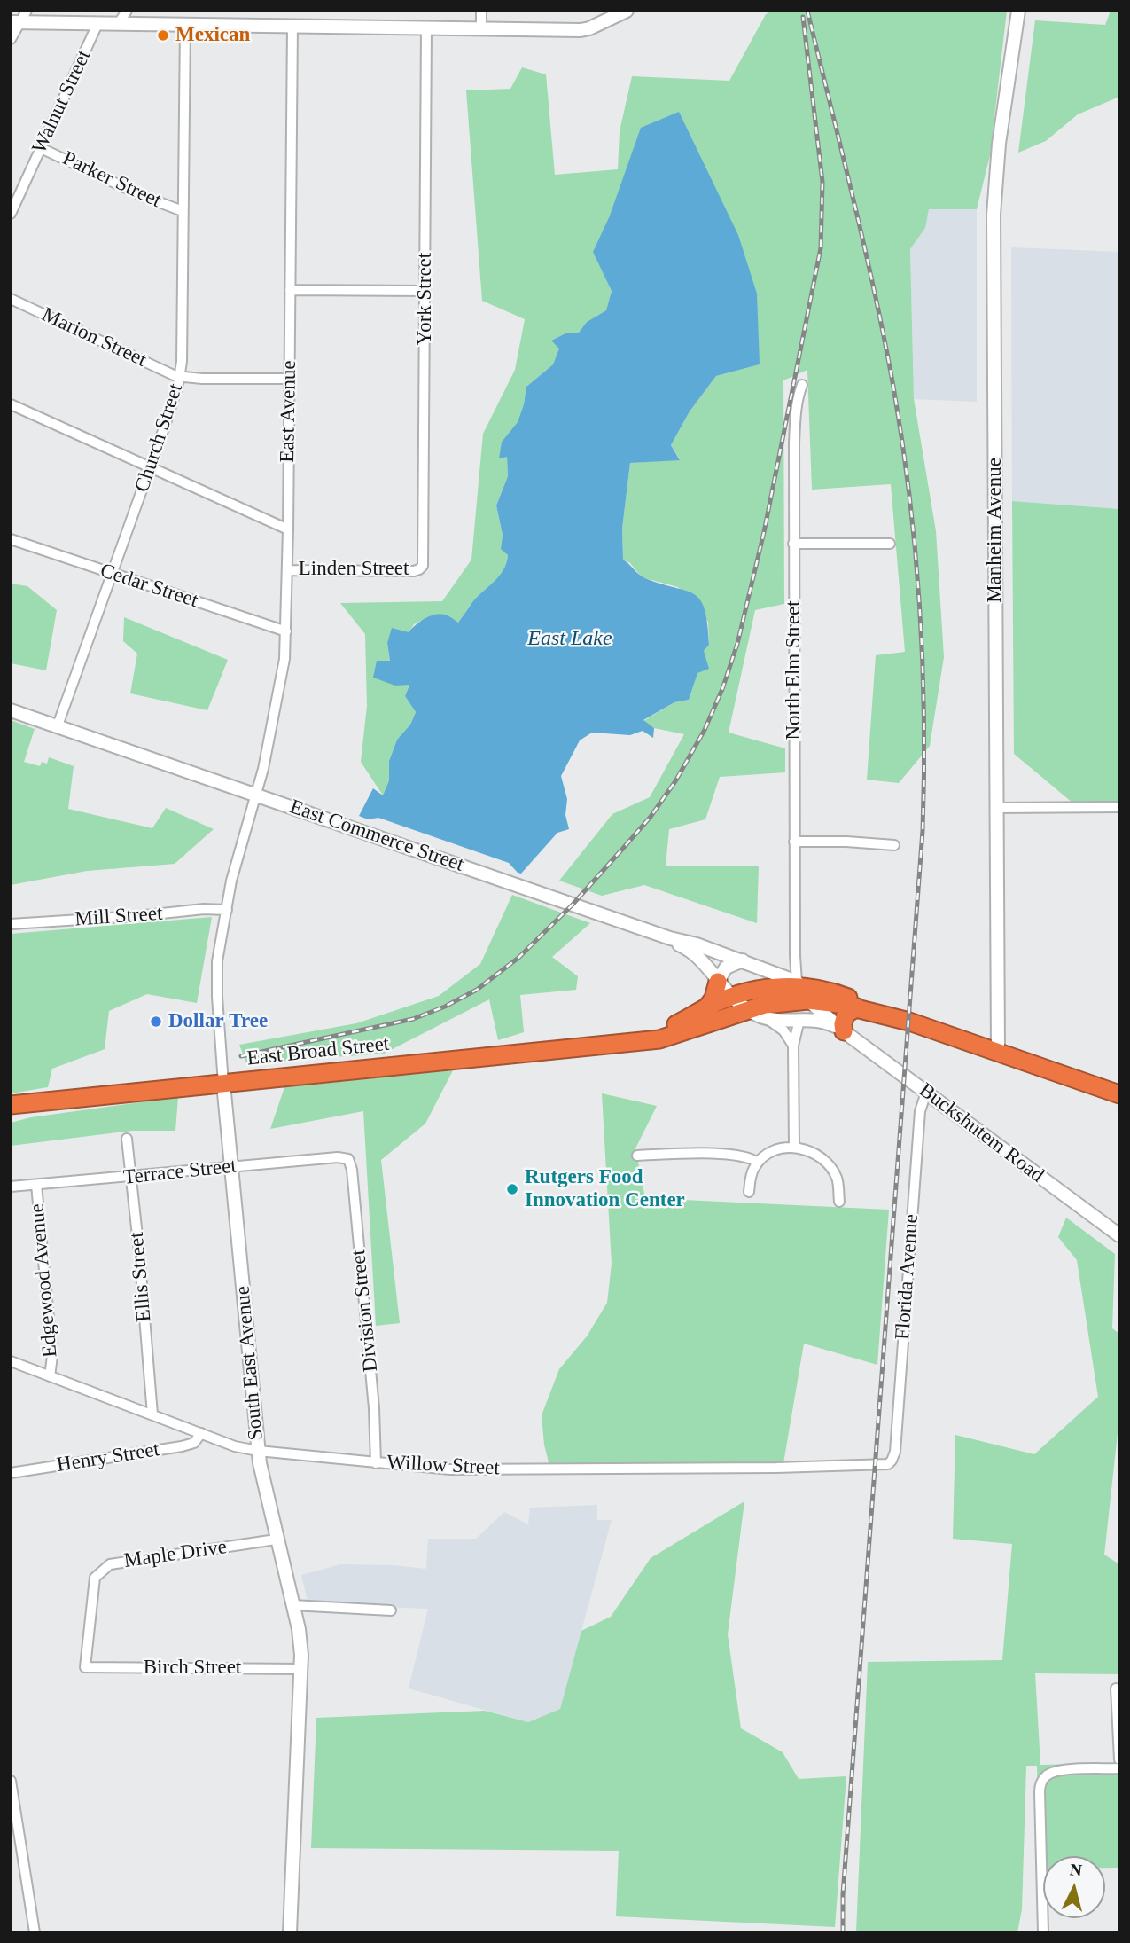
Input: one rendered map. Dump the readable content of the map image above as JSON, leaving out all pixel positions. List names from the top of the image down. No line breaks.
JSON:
{"streets":{"highway":["East Broad Street"],"street":["Walnut Street","Parker Street","York Street","Marion Street","East Avenue","Church Street","Manheim Avenue","Linden Street","Cedar Street","North Elm Street","East Commerce Street","Mill Street","Buckshutem Road","Terrace Street","Ellis Street","Florida Avenue","Edgewood Avenue","Division Street","South East Avenue","Henry Street","Willow Street","Maple Drive","Birch Street"]},"crossings":[["Walnut Street","Parker Street"],["Parker Street","Church Street"],["York Street","Linden Street"],["Marion Street","East Avenue"],["Marion Street","Church Street"],["East Avenue","Linden Street"],["East Avenue","Cedar Street"],["East Avenue","East Commerce Street"],["East Avenue","South East Avenue"],["Church Street","Cedar Street"],["Church Street","East Commerce Street"],["North Elm Street","East Commerce Street"],["North Elm Street","East Broad Street"],["East Commerce Street","East Broad Street"],["East Commerce Street","Buckshutem Road"],["East Commerce Street","South East Avenue"],["Mill Street","South East Avenue"],["East Broad Street","South East Avenue"],["Buckshutem Road","Florida Avenue"],["Terrace Street","Ellis Street"],["Terrace Street","Edgewood Avenue"],["Terrace Street","Division Street"],["Terrace Street","South East Avenue"],["Ellis Street","Willow Street"],["Florida Avenue","Willow Street"],["Edgewood Avenue","Willow Street"],["Division Street","Willow Street"],["South East Avenue","Willow Street"],["South East Avenue","Maple Drive"],["South East Avenue","Birch Street"],["Henry Street","Willow Street"],["Maple Drive","Birch Street"]],"water":["East Lake"],"places":["Mexican","Dollar Tree","Rutgers Food Innovation Center"],"north":"top"}
